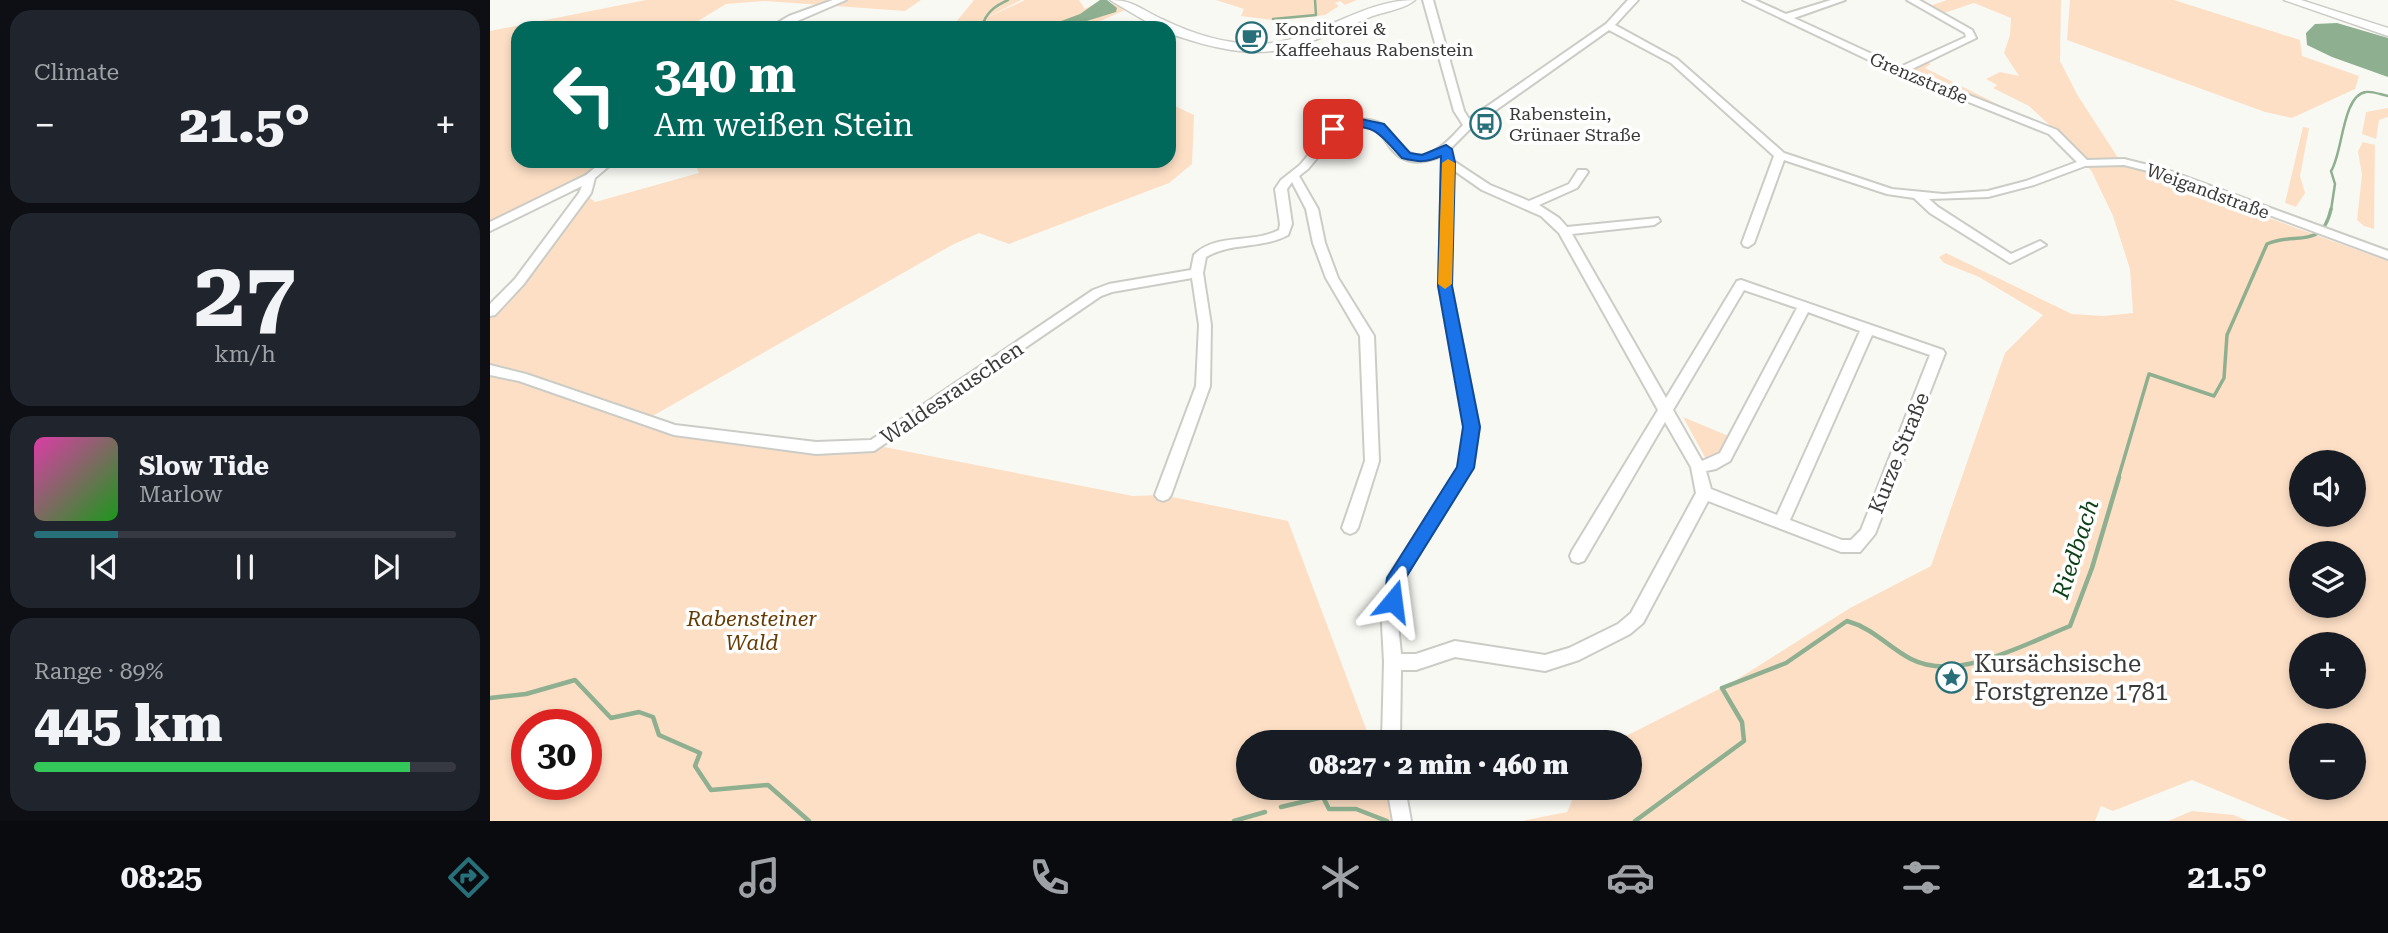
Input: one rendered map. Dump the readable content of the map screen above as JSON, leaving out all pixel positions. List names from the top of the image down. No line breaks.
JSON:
{"streets":{"street":["Grenzstraße","Weigandstraße","Waldesrauschen","Kurze Straße"]},"crossings":[["Grenzstraße","Weigandstraße"]],"water":["Riedbach"],"parks":["Rabensteiner Wald"],"places":{"cafe":["Konditorei & Kaffeehaus Rabenstein"],"bus stop":["Rabenstein, Grünaer Straße"],"place":["Kursächsische Forstgrenze 1781"]},"page":{"tile":["Climate",["27","km/h"],["Range · 89%","445 km"]],"turn":["340 m","Am weißen Stein"],"heat":["−","21.5°","+"],"song":["Slow Tide","Marlow"],"map_buttons":["+","−"],"limit":"30","trip":"08:27 · 2 min · 460 m","tabs":["08:25","21.5°"]}}
